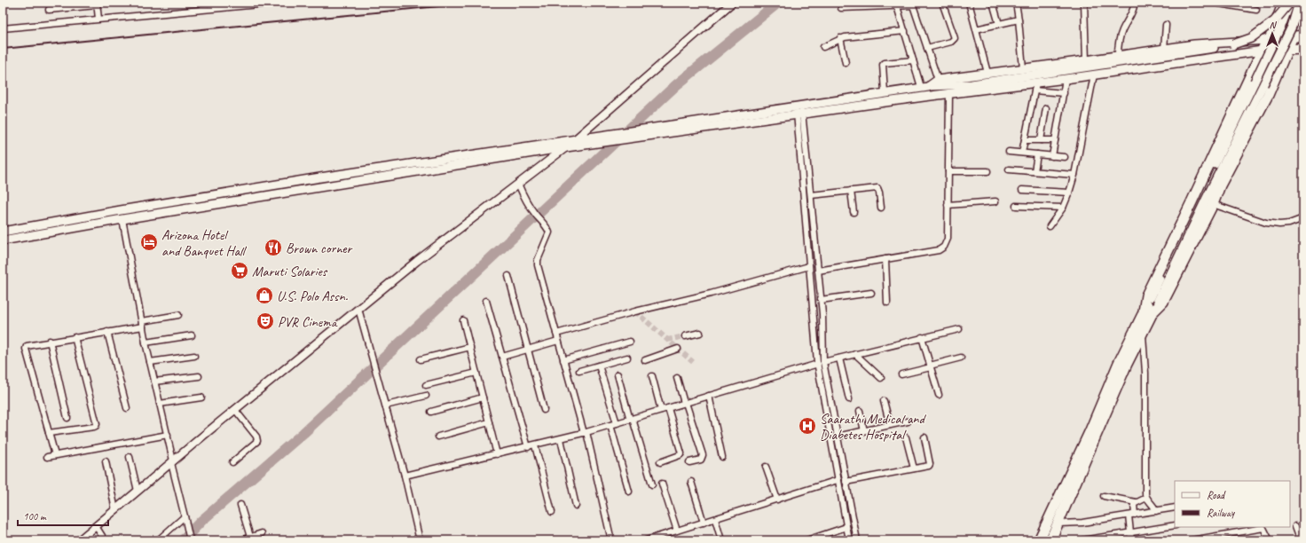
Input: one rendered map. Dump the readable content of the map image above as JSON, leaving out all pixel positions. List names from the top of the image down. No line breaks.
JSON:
{"places":{"hotel":["Arizona Hotel and Banquet Hall"],"restaurant":["Brown corner"],"supermarket":["Maruti Solaries"],"shop":["U.S. Polo Assn."],"theatre":["PVR Cinema"],"hospital":["Saarathi Medical and Diabetes Hospital"]},"legend":["Road","Railway"],"scale_bar":"100 m","north":"top"}
